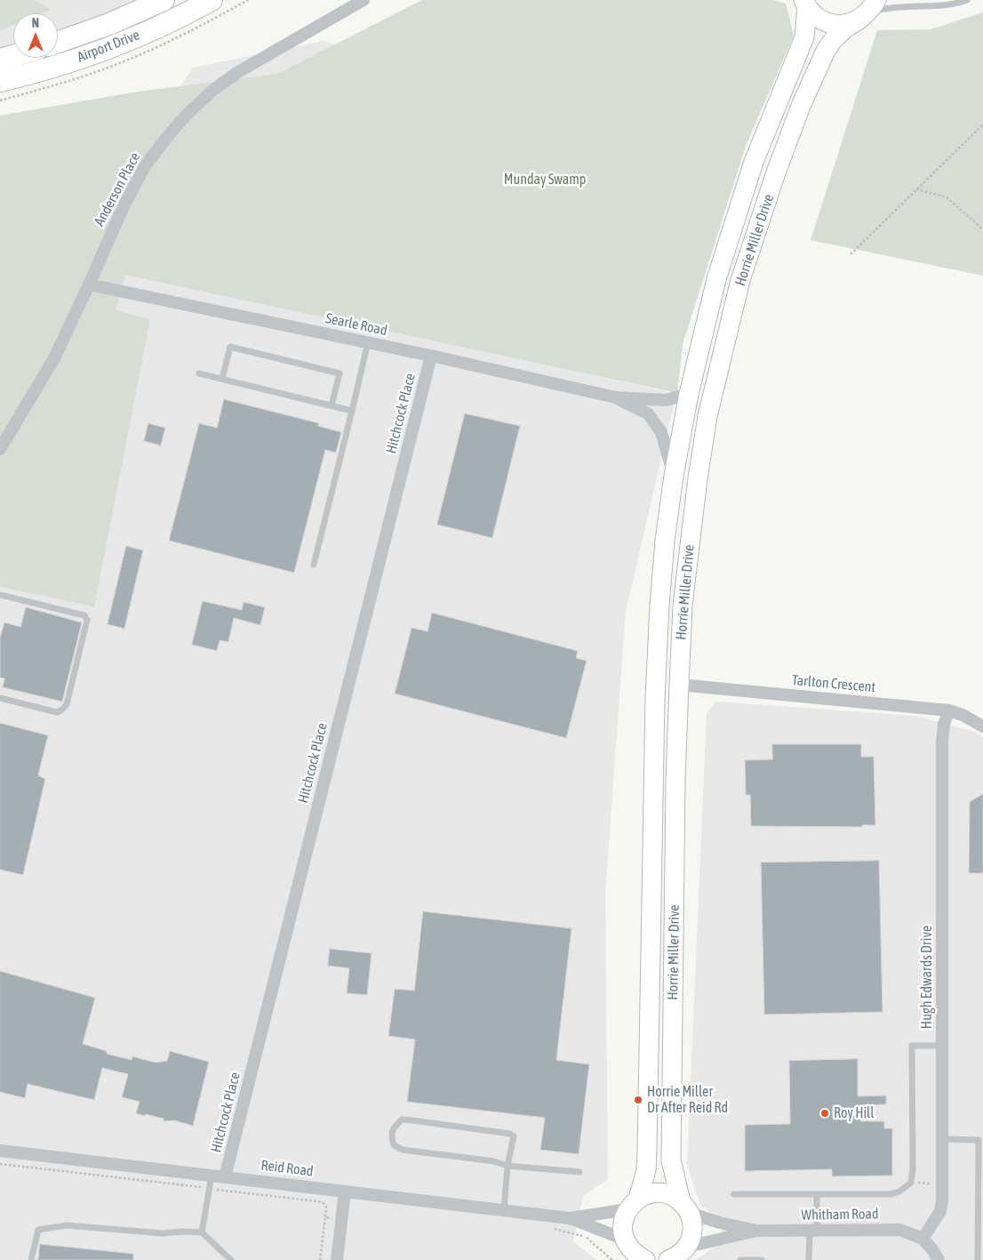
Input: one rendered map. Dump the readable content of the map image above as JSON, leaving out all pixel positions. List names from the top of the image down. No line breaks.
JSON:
{"streets":{"highway":["Airport Drive"],"main road":["Horrie Miller Drive"],"street":["Anderson Place","Searle Road","Hitchcock Place","Tarlton Crescent","Hugh Edwards Drive","Reid Road","Whitham Road"]},"crossings":[["Anderson Place","Searle Road"],["Horrie Miller Drive","Searle Road"],["Horrie Miller Drive","Tarlton Crescent"],["Horrie Miller Drive","Reid Road"],["Horrie Miller Drive","Whitham Road"],["Searle Road","Hitchcock Place"],["Hitchcock Place","Reid Road"],["Tarlton Crescent","Hugh Edwards Drive"],["Hugh Edwards Drive","Whitham Road"]],"parks":["Munday Swamp"],"places":["Horrie Miller Dr After Reid Rd","Roy Hill"],"north":"top"}
